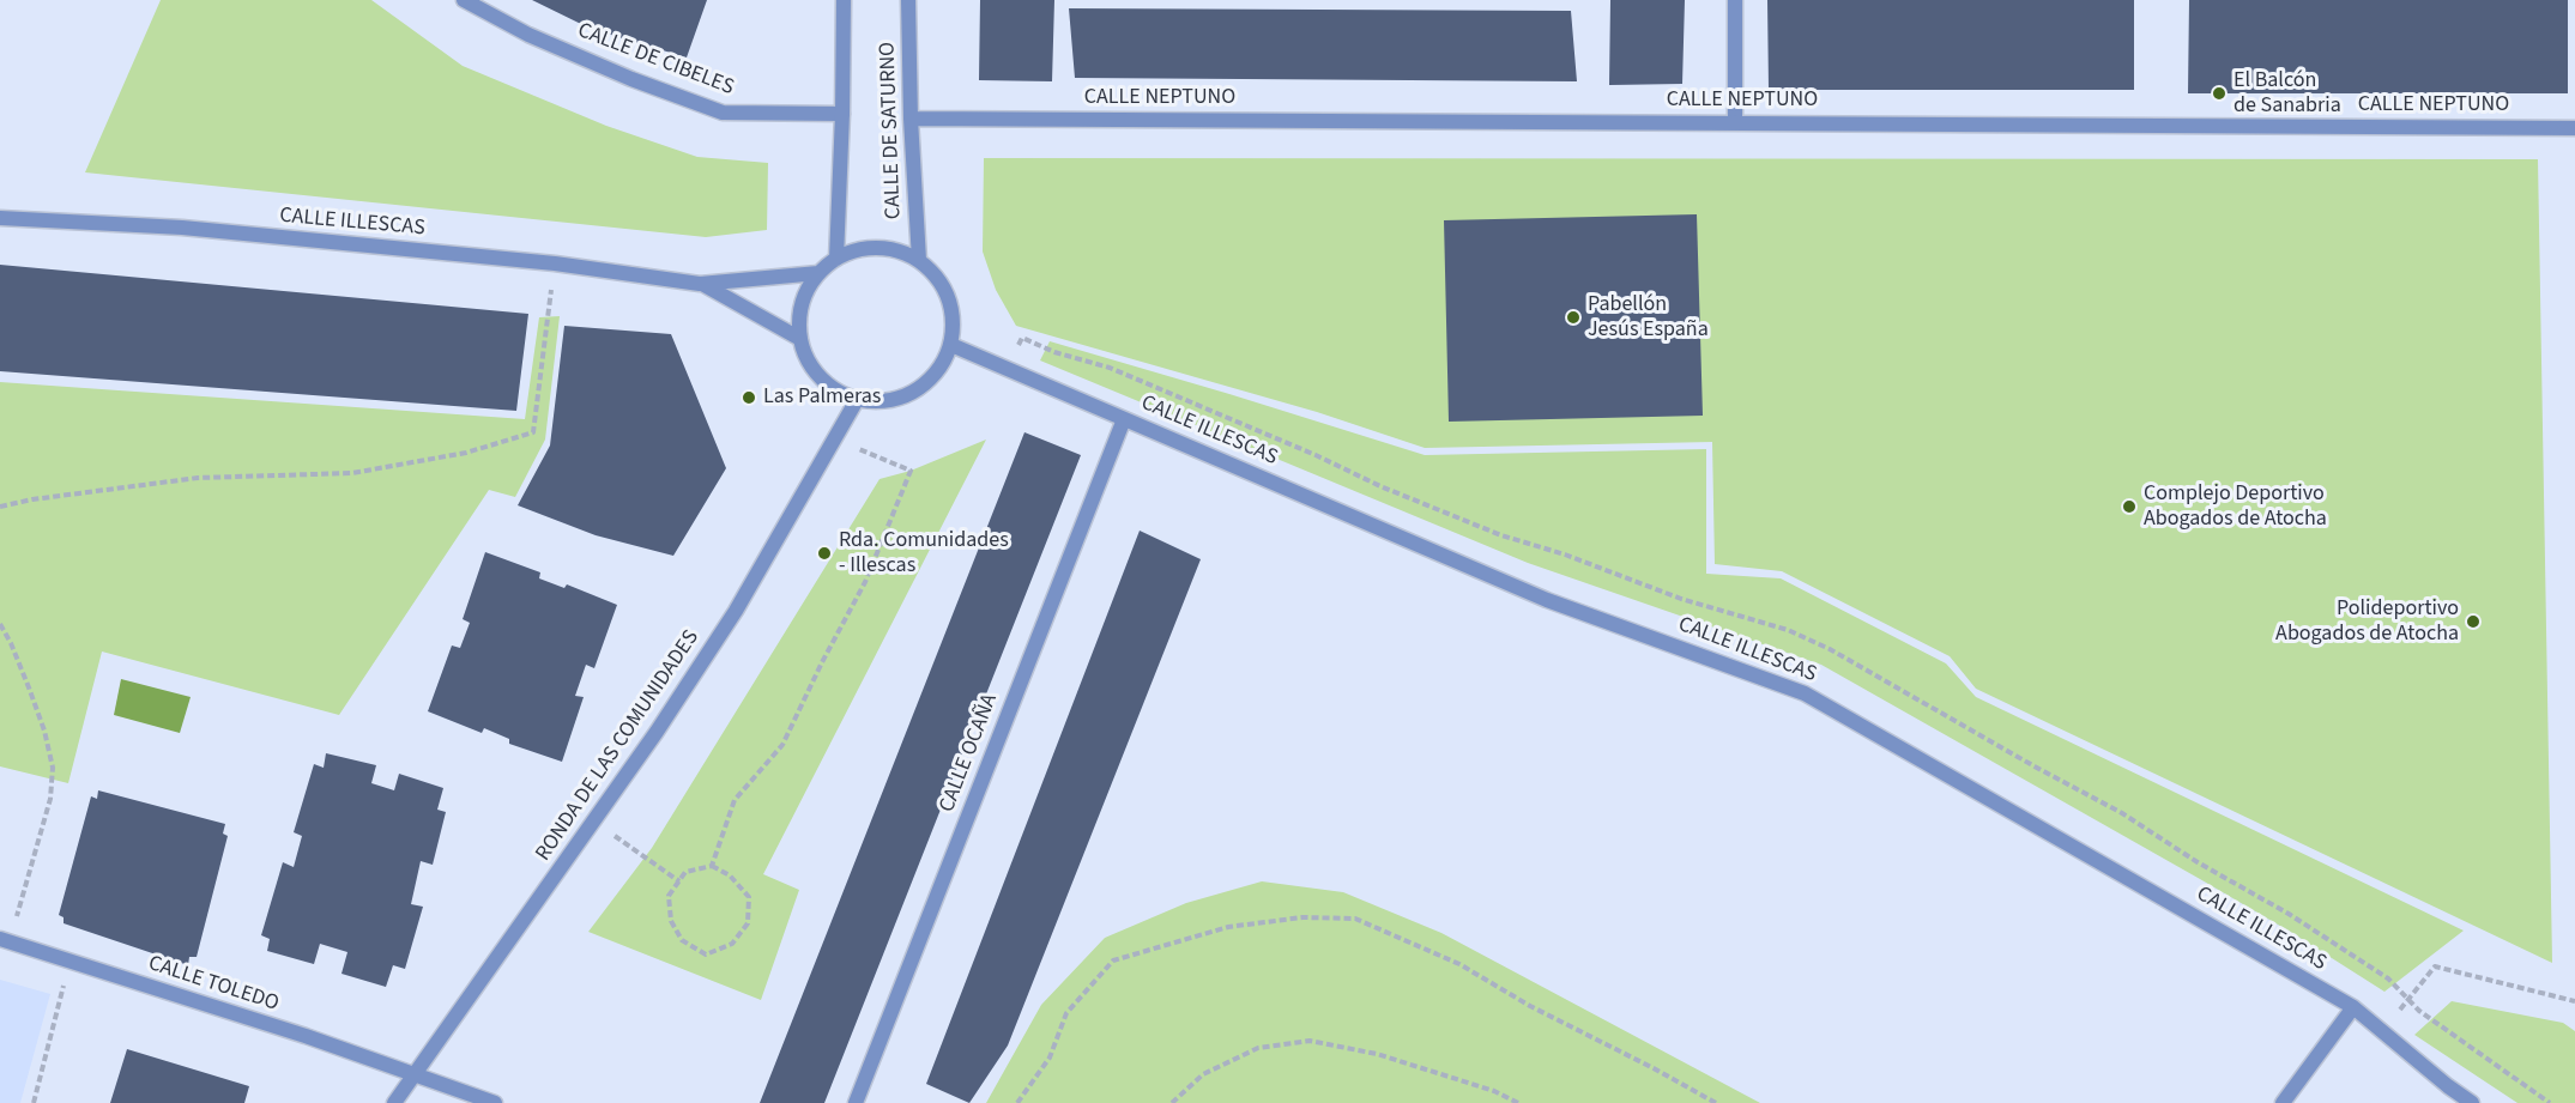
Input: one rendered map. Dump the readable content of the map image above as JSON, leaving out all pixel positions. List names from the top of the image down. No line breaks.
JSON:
{"streets":{"street":["CALLE DE CIBELES","CALLE NEPTUNO","CALLE DE SATURNO","CALLE ILLESCAS","RONDA DE LAS COMUNIDADES","CALLE OCAÑA","CALLE TOLEDO"]},"crossings":[["CALLE DE CIBELES","CALLE DE SATURNO"],["CALLE NEPTUNO","CALLE DE SATURNO"],["CALLE DE SATURNO","CALLE ILLESCAS"],["CALLE DE SATURNO","RONDA DE LAS COMUNIDADES"],["CALLE ILLESCAS","RONDA DE LAS COMUNIDADES"],["CALLE ILLESCAS","CALLE OCAÑA"],["RONDA DE LAS COMUNIDADES","CALLE TOLEDO"]],"places":["El Balcón de Sanabria","Pabellón Jesús España","Las Palmeras","Complejo Deportivo Abogados de Atocha","Rda. Comunidades - Illescas","Polideportivo Abogados de Atocha"]}
